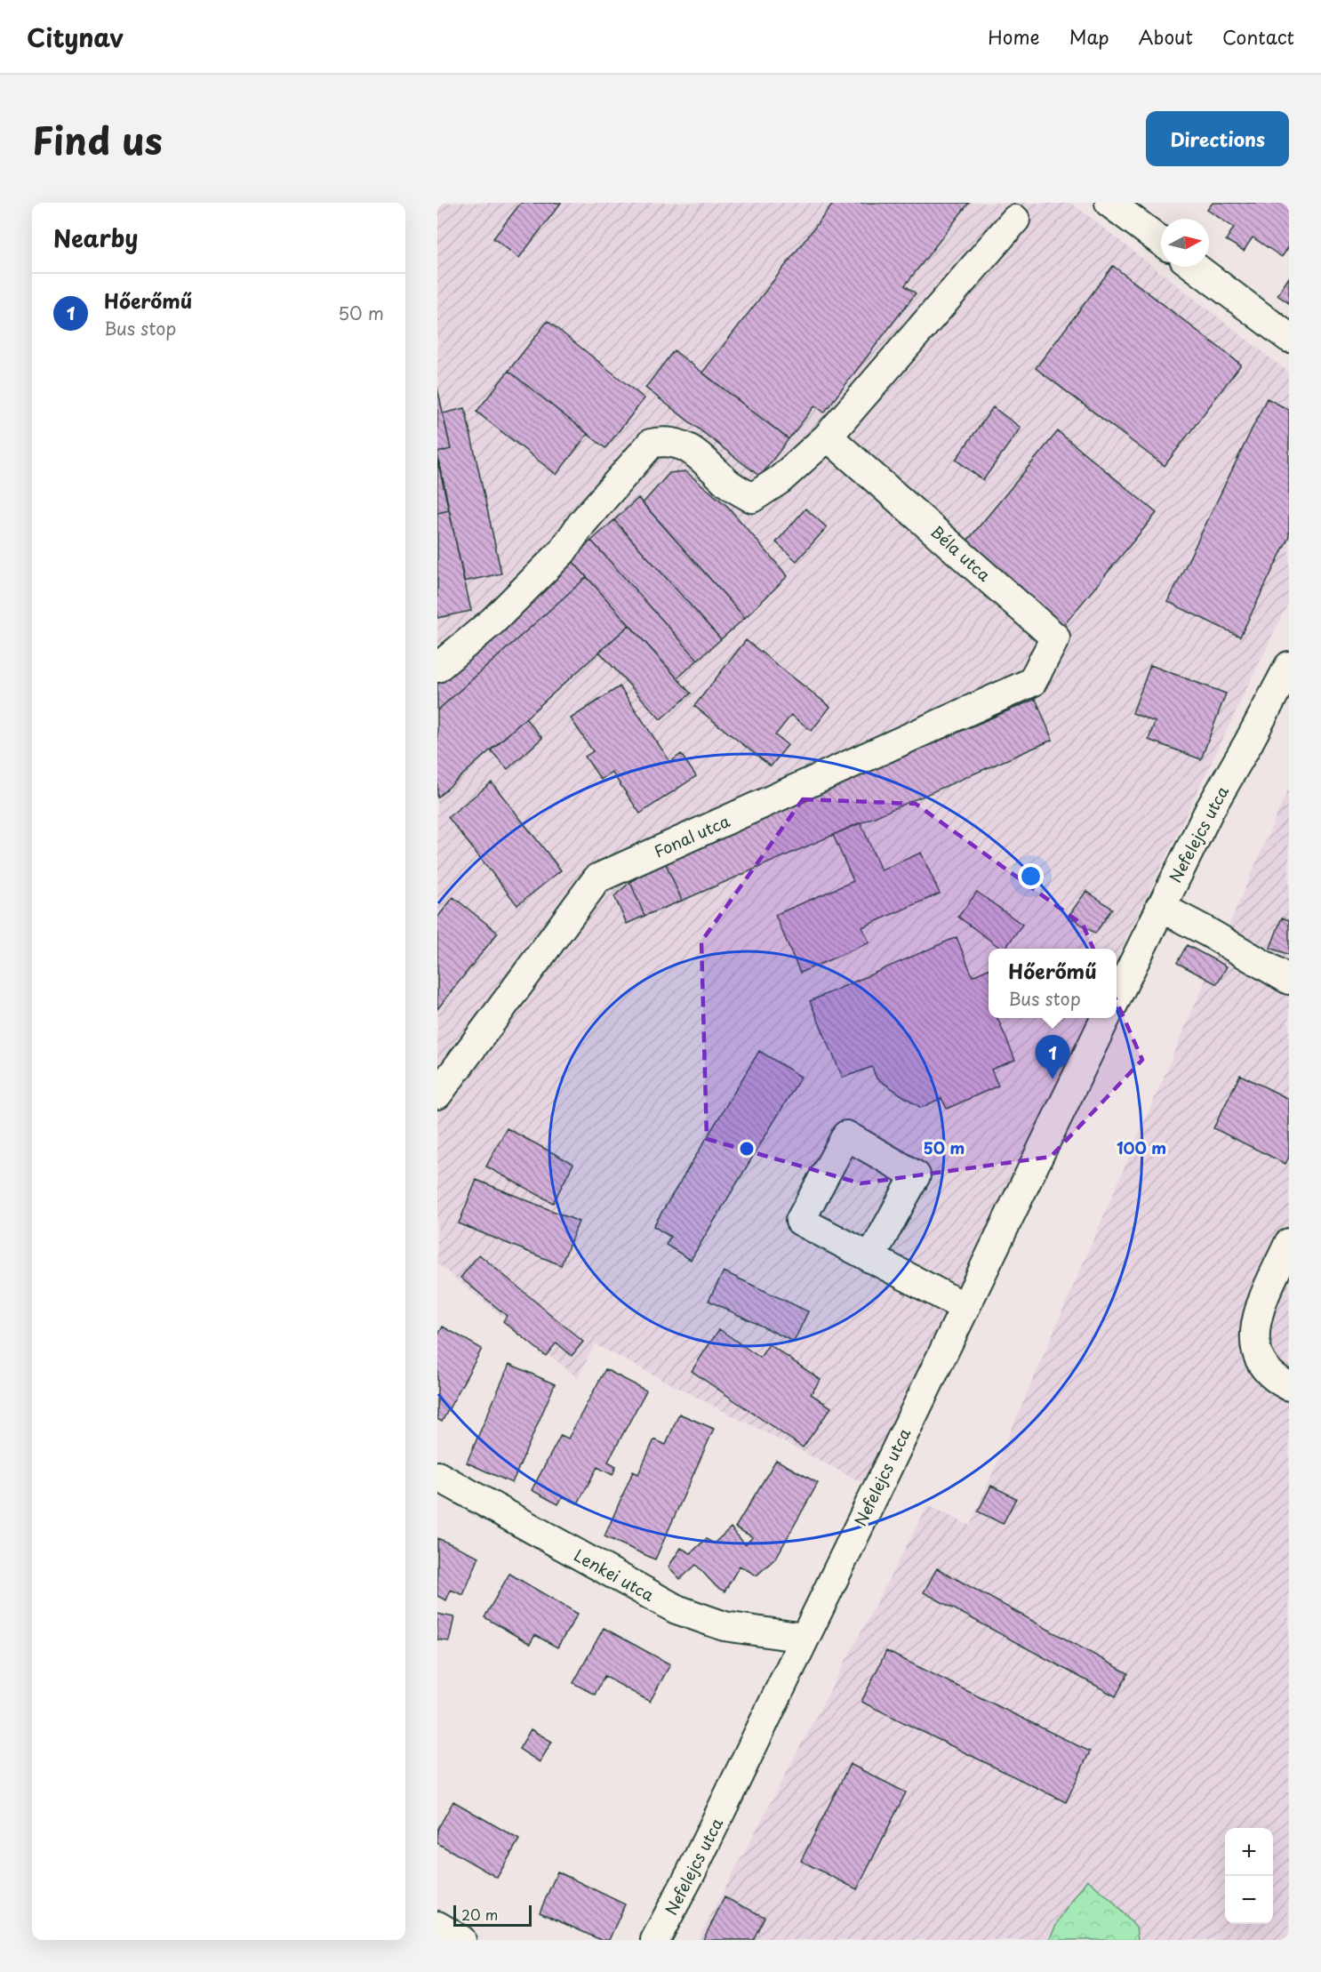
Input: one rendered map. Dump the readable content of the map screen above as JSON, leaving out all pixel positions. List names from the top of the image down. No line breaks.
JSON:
{"streets":{"street":["Béla utca","Nefelejcs utca","Fonal utca","Lenkei utca"]},"crossings":[["Béla utca","Fonal utca"],["Nefelejcs utca","Lenkei utca"]],"scale_bar":"20 m","north":"right","page":{"header":"Citynav","nav":["Home","Map","About","Contact"],"title":"Find us","buttons":"Directions","heading":"Nearby","list":[{"mark":"1","name":"Hőerőmű","note":"Bus stop","value":"50 m"}],"popup":["Hőerőmű","Bus stop"],"pins":"1","map_buttons":["+","−"],"scale":"20 m"},"rings":["50 m","100 m"]}
